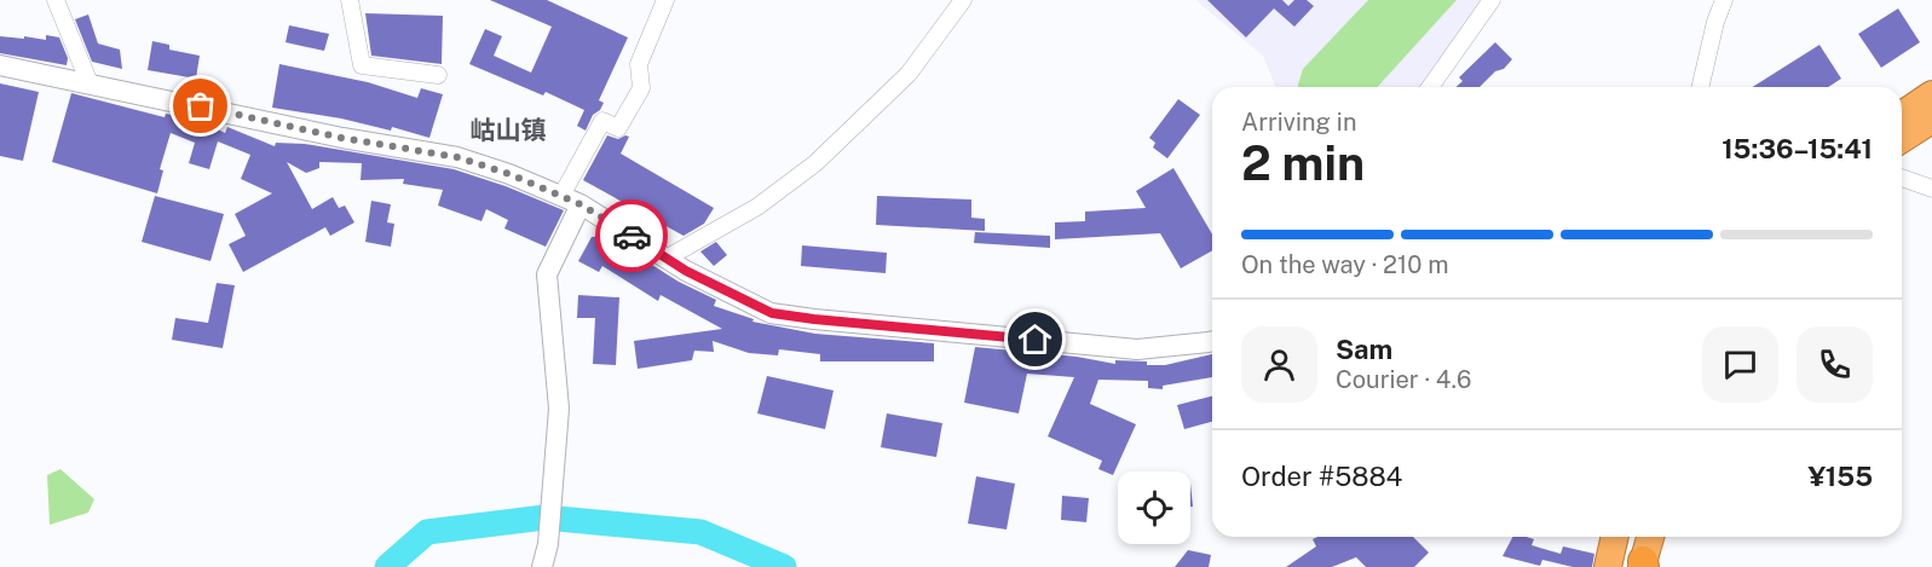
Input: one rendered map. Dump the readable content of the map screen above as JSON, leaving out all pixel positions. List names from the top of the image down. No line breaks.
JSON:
{"districts":["岵山镇"],"page":{"heading":["2 min","Arriving in","15:36–15:41"],"panel":["Sam","Courier · 4.6","Order #5884","¥155"],"bar":"On the way · 210 m"}}
